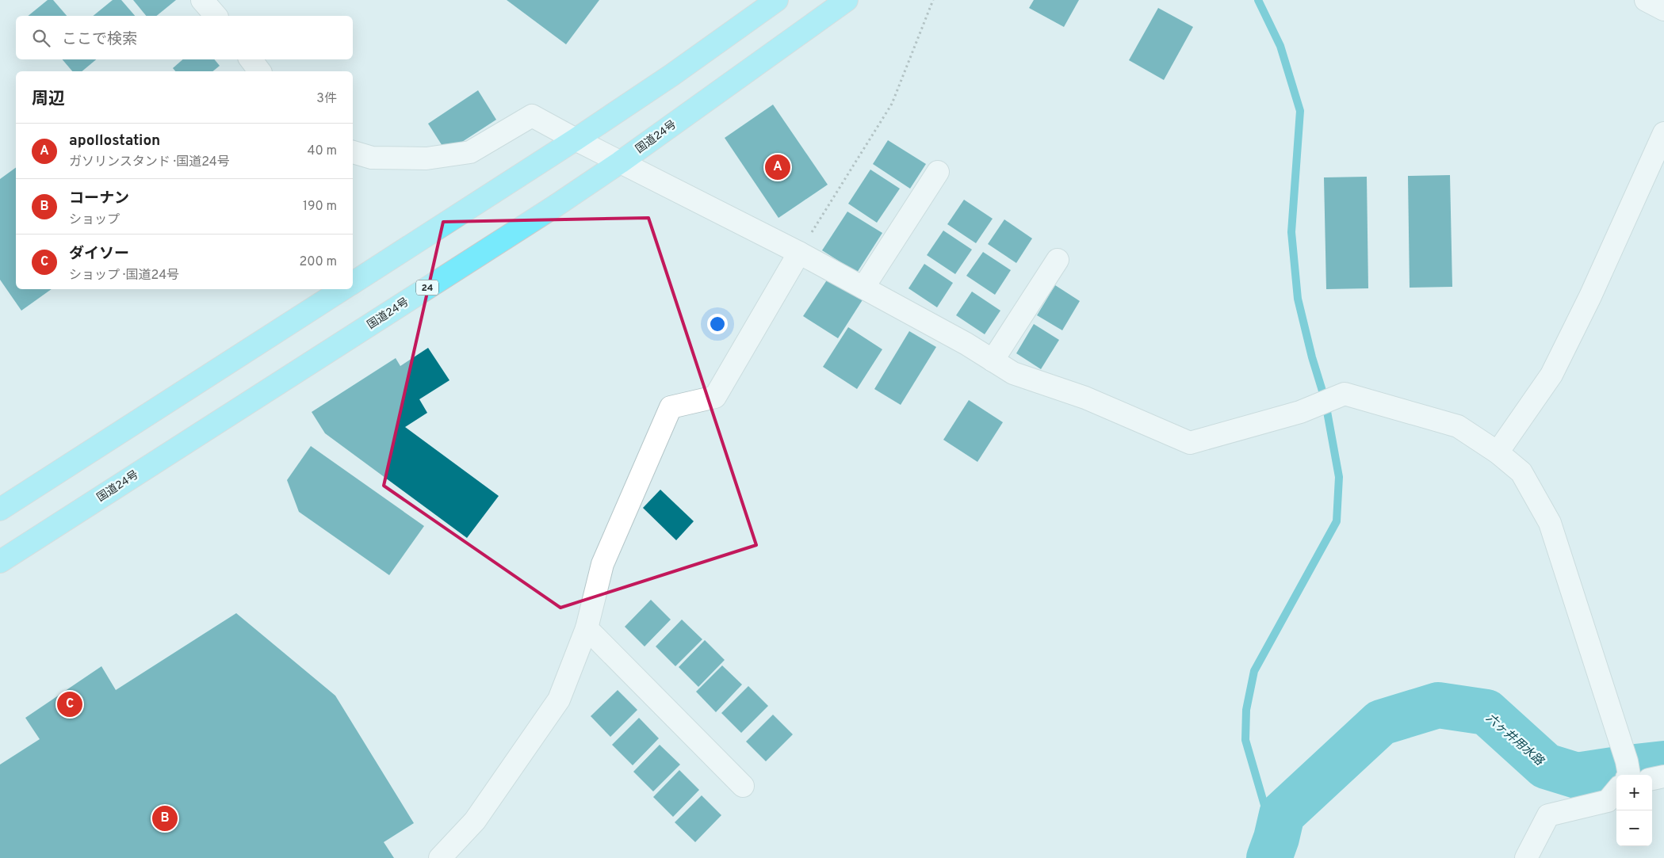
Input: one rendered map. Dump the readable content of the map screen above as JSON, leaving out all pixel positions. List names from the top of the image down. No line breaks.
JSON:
{"streets":{"highway":["国道24号","24"]},"water":["六ヶ井用水路"],"page":{"search":"ここで検索","heading":["周辺","3件"],"list":[{"mark":"A","name":"apollostation","note":"ガソリンスタンド · 国道24号","value":"40 m"},{"mark":"B","name":"コーナン","note":"ショップ","value":"190 m"},{"mark":"C","name":"ダイソー","note":"ショップ · 国道24号","value":"200 m"}],"pins":["A","C","B"],"map_buttons":["+","−"]}}
